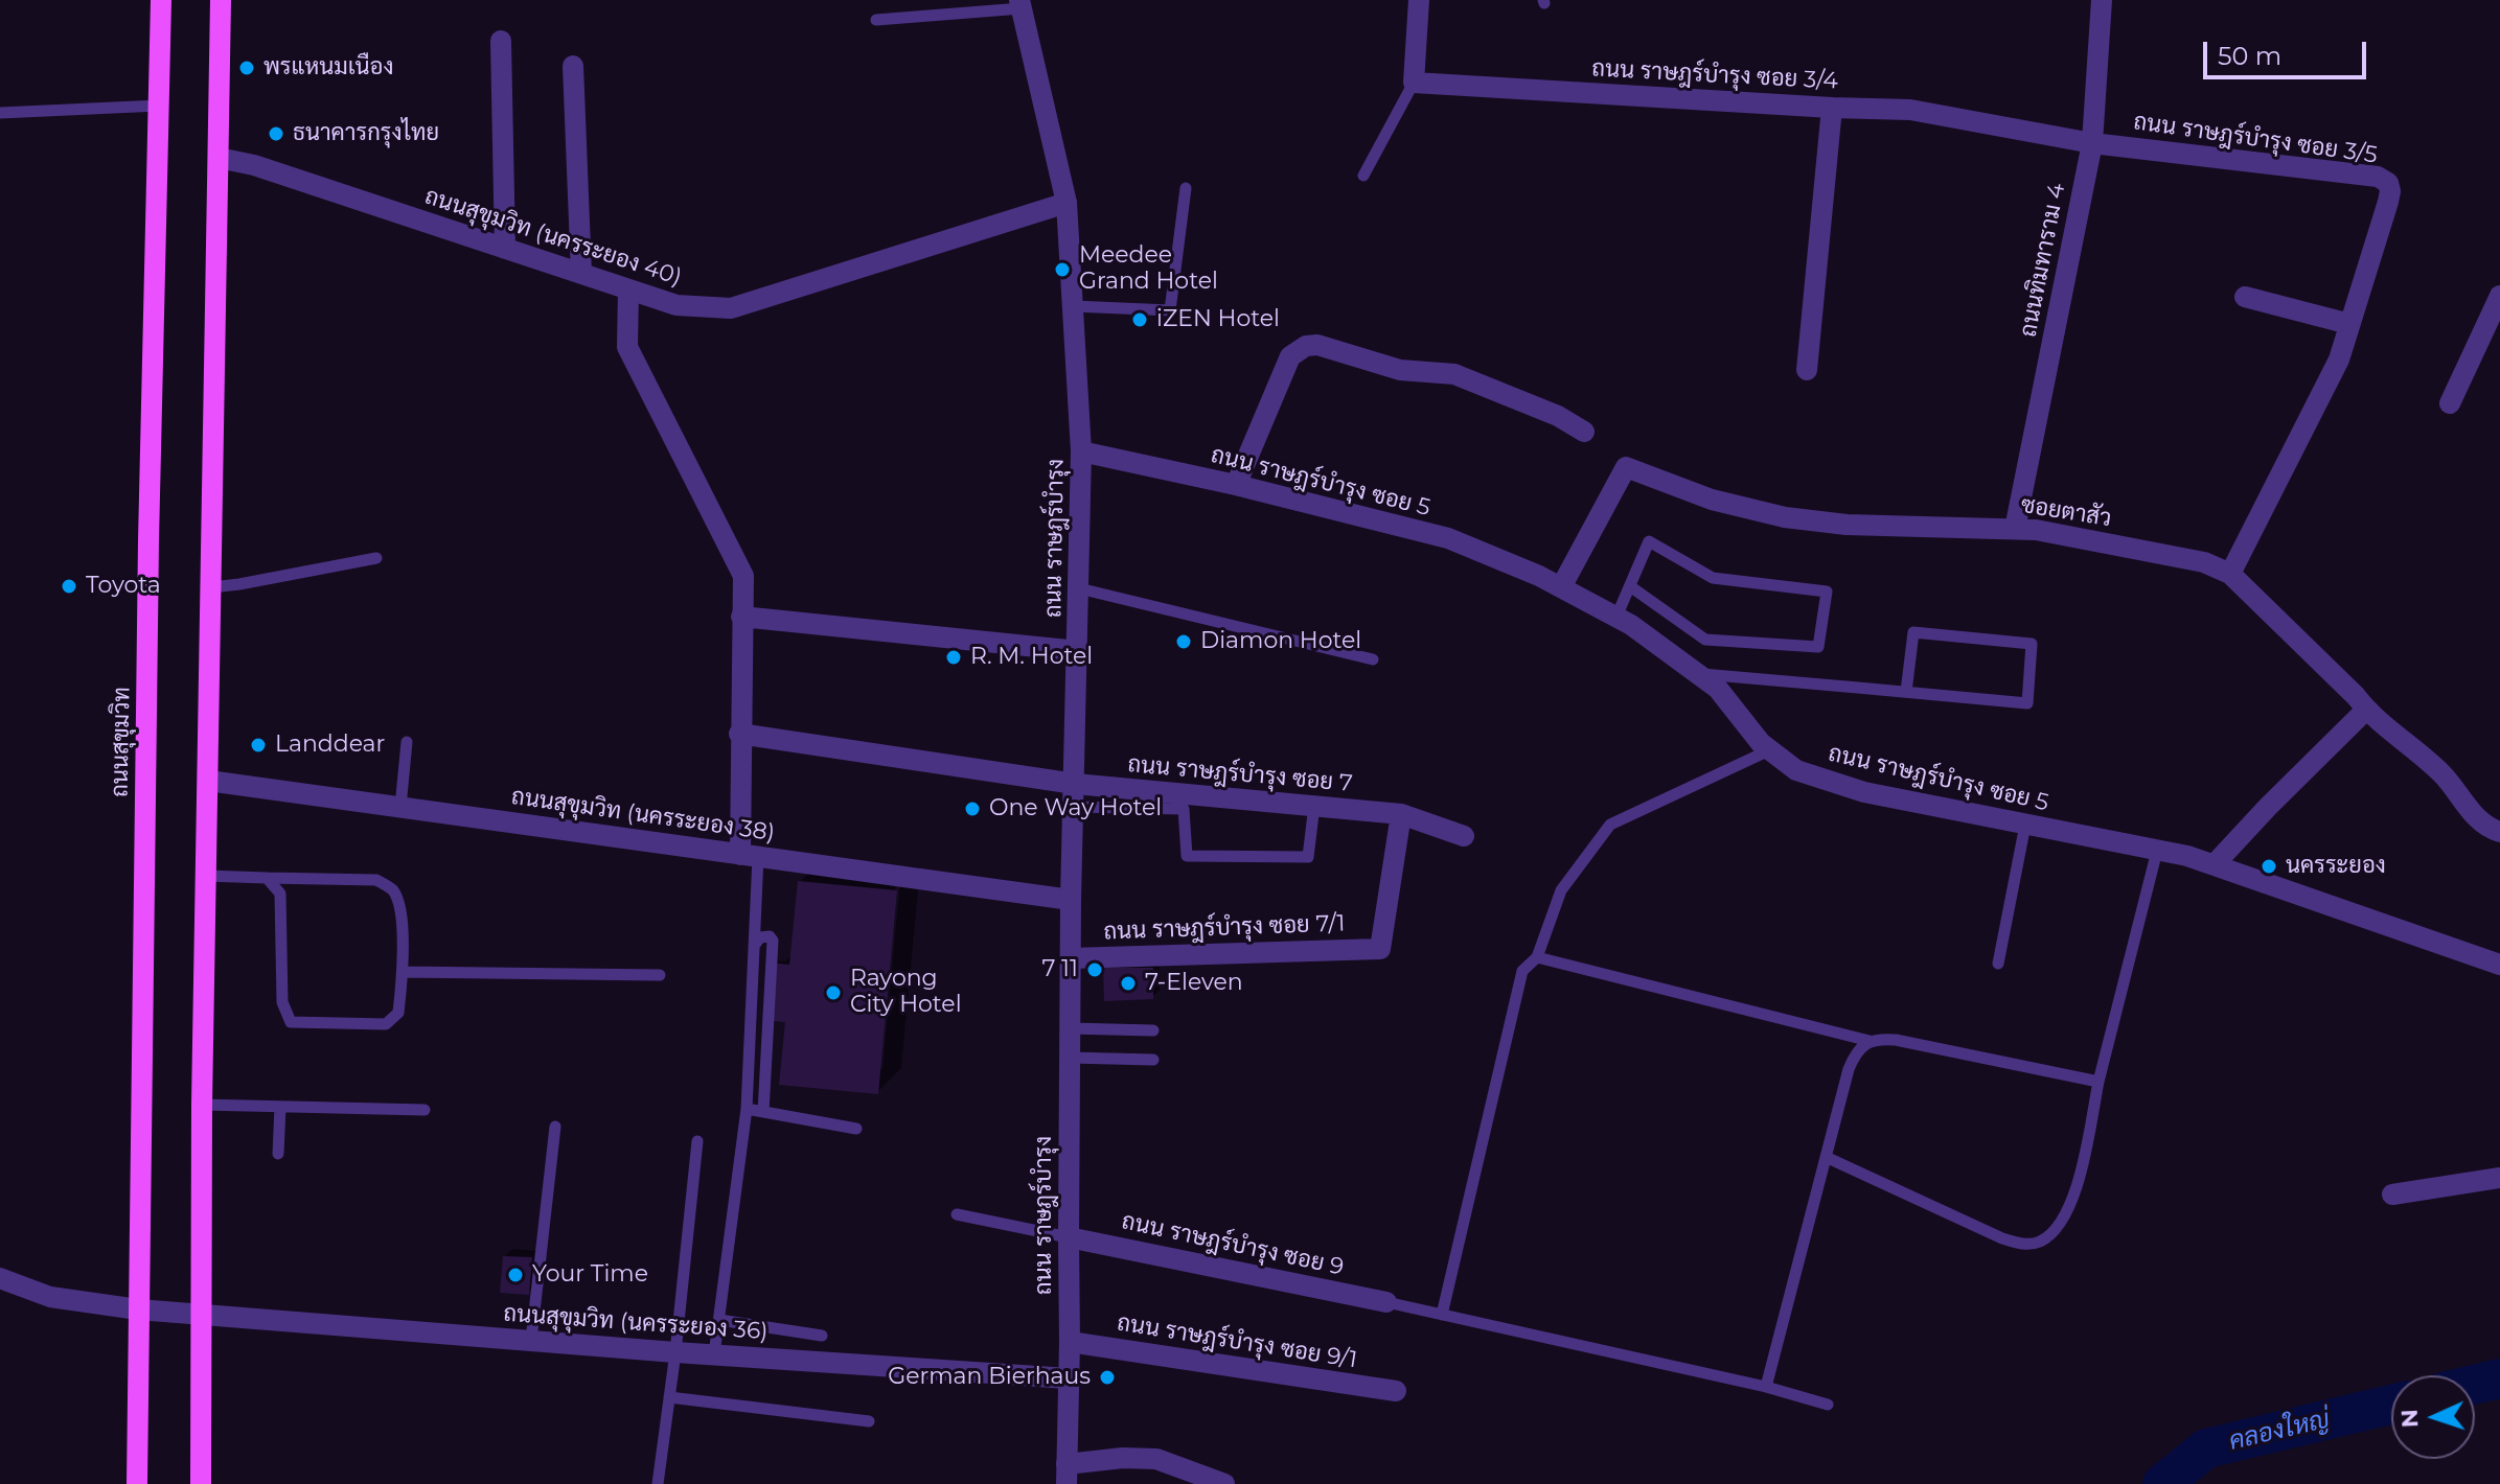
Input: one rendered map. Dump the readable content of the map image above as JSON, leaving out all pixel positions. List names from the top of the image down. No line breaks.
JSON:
{"streets":{"main road":["ถนนสุขุมวิท"],"street":["ถนน ราษฎร์บำรุง ซอย 3/4","ถนน ราษฎร์บำรุง ซอย 3/5","ถนนสุขุมวิท (นครระยอง 40)","ถนนทิมทาราม 4","ถนน ราษฎร์บำรุง ซอย 5","ซอยตาสัว","ถนน ราษฎร์บำรุง","ถนน ราษฎร์บำรุง ซอย 7","ถนนสุขุมวิท (นครระยอง 38)","ถนน ราษฎร์บำรุง ซอย 7/1","ถนน ราษฎร์บำรุง ซอย 9","ถนนสุขุมวิท (นครระยอง 36)","ถนน ราษฎร์บำรุง ซอย 9/1"]},"crossings":[["ถนน ราษฎร์บำรุง ซอย 3/4","ถนน ราษฎร์บำรุง ซอย 3/5"],["ถนน ราษฎร์บำรุง ซอย 3/4","ถนนทิมทาราม 4"],["ถนน ราษฎร์บำรุง ซอย 3/5","ถนนทิมทาราม 4"],["ถนน ราษฎร์บำรุง ซอย 3/5","ซอยตาสัว"],["ถนนสุขุมวิท (นครระยอง 40)","ถนน ราษฎร์บำรุง"],["ถนนทิมทาราม 4","ซอยตาสัว"],["ถนน ราษฎร์บำรุง ซอย 5","ซอยตาสัว"],["ถนน ราษฎร์บำรุง ซอย 5","ถนน ราษฎร์บำรุง"],["ถนน ราษฎร์บำรุง","ถนน ราษฎร์บำรุง ซอย 7"],["ถนน ราษฎร์บำรุง","ถนนสุขุมวิท (นครระยอง 38)"],["ถนน ราษฎร์บำรุง","ถนน ราษฎร์บำรุง ซอย 7/1"],["ถนน ราษฎร์บำรุง","ถนน ราษฎร์บำรุง ซอย 9"],["ถนน ราษฎร์บำรุง","ถนนสุขุมวิท (นครระยอง 36)"],["ถนน ราษฎร์บำรุง","ถนน ราษฎร์บำรุง ซอย 9/1"],["ถนนสุขุมวิท","ถนนสุขุมวิท (นครระยอง 36)"],["ถนน ราษฎร์บำรุง ซอย 7","ถนน ราษฎร์บำรุง ซอย 7/1"]],"water":["คลองใหญ่"],"places":["พรแหนมเนือง","ธนาคารกรุงไทย","Meedee Grand Hotel","iZEN Hotel","Toyota","Diamon Hotel","R. M. Hotel","Landdear","One Way Hotel","นครระยอง","7 11","7-Eleven","Rayong City Hotel","Your Time","German Bierhaus"],"scale_bar":"50 m","north":"left"}
